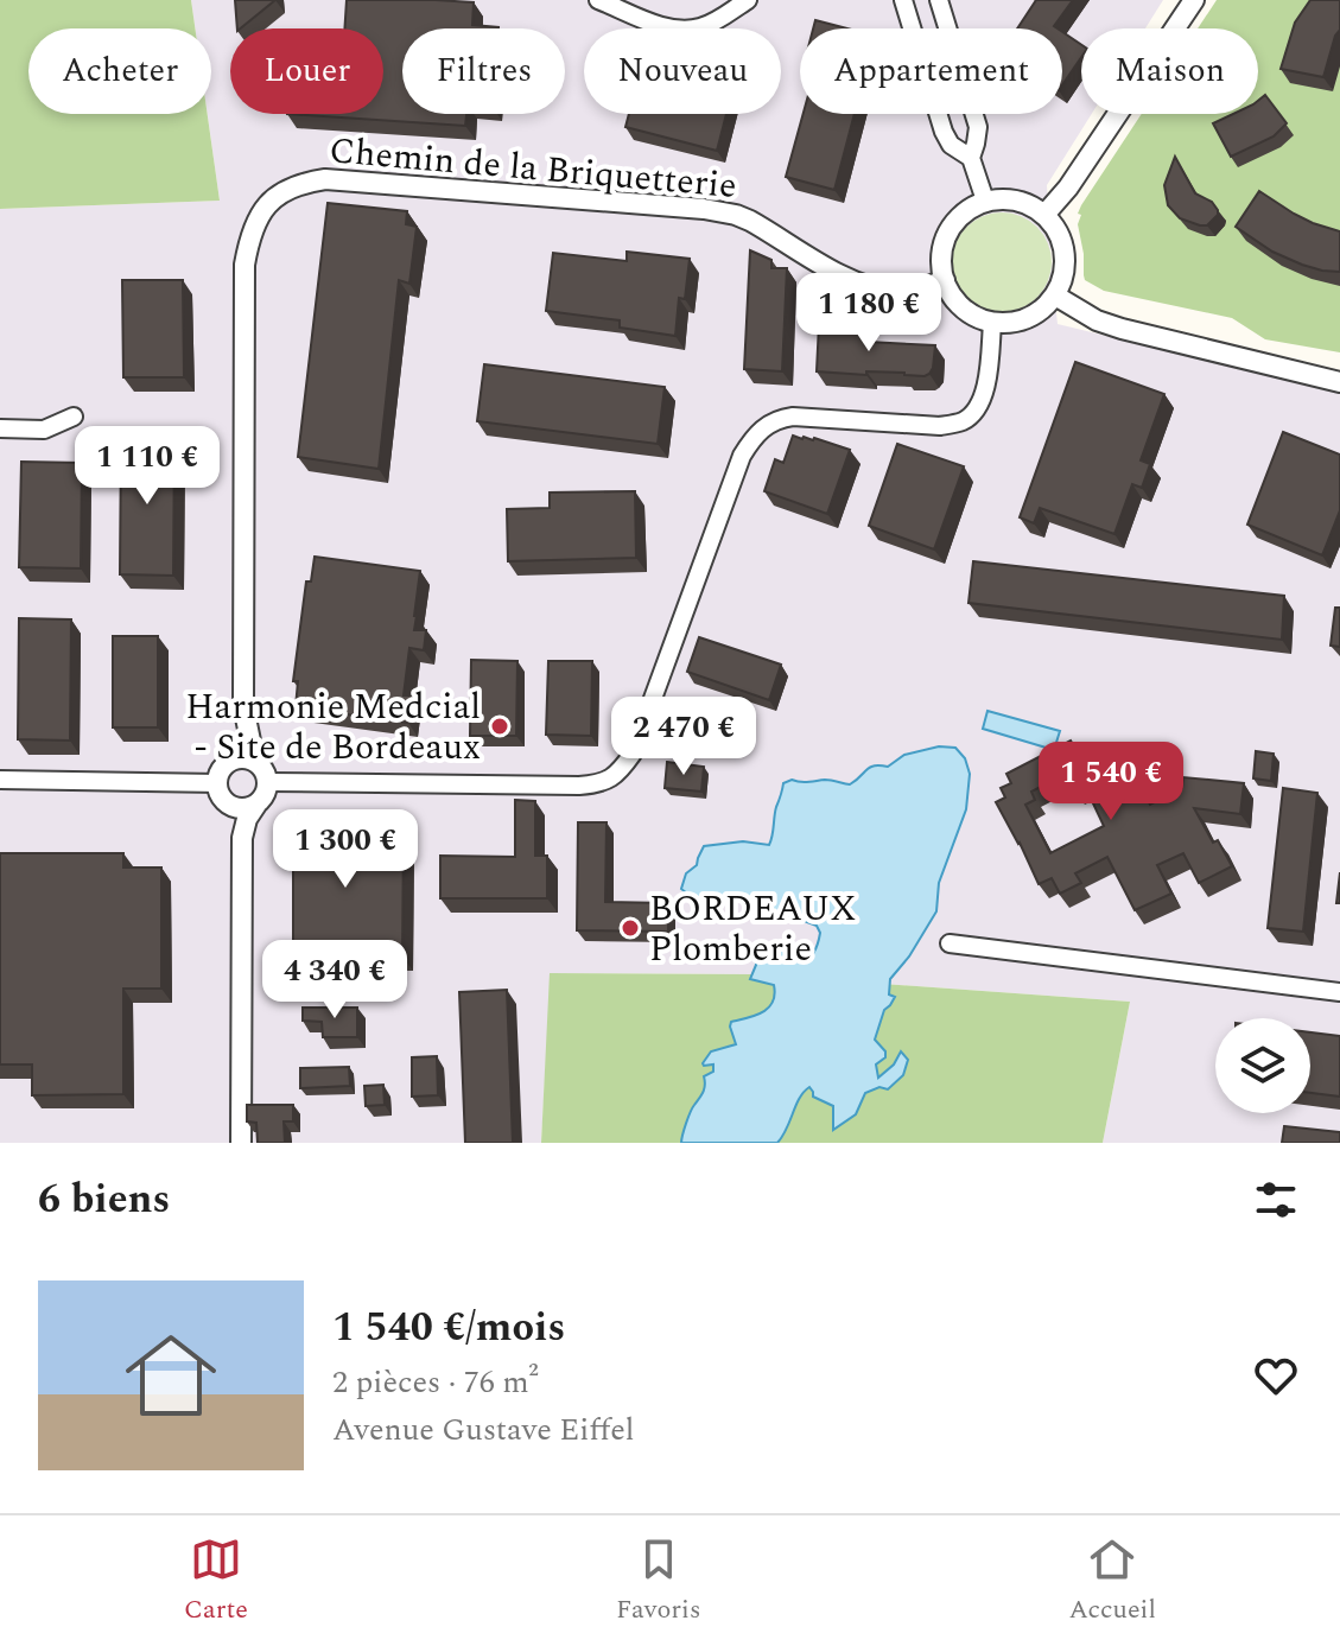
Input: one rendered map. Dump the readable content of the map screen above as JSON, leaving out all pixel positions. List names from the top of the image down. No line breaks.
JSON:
{"streets":{"street":["Chemin de la Briquetterie"]},"places":["Harmonie Medcial - Site de Bordeaux","BORDEAUX Plomberie"],"page":{"chip":["Acheter","Louer","Filtres","Nouveau","Appartement","Maison"],"price":["1 180 €","1 110 €","2 470 €","1 540 €","1 300 €","4 340 €"],"heading":"6 biens","list":[{"name":"1 540 €/mois","note":"2 pièces · 76 m² · Avenue Gustave Eiffel"}],"tabs":["Carte","Favoris","Accueil"]}}
